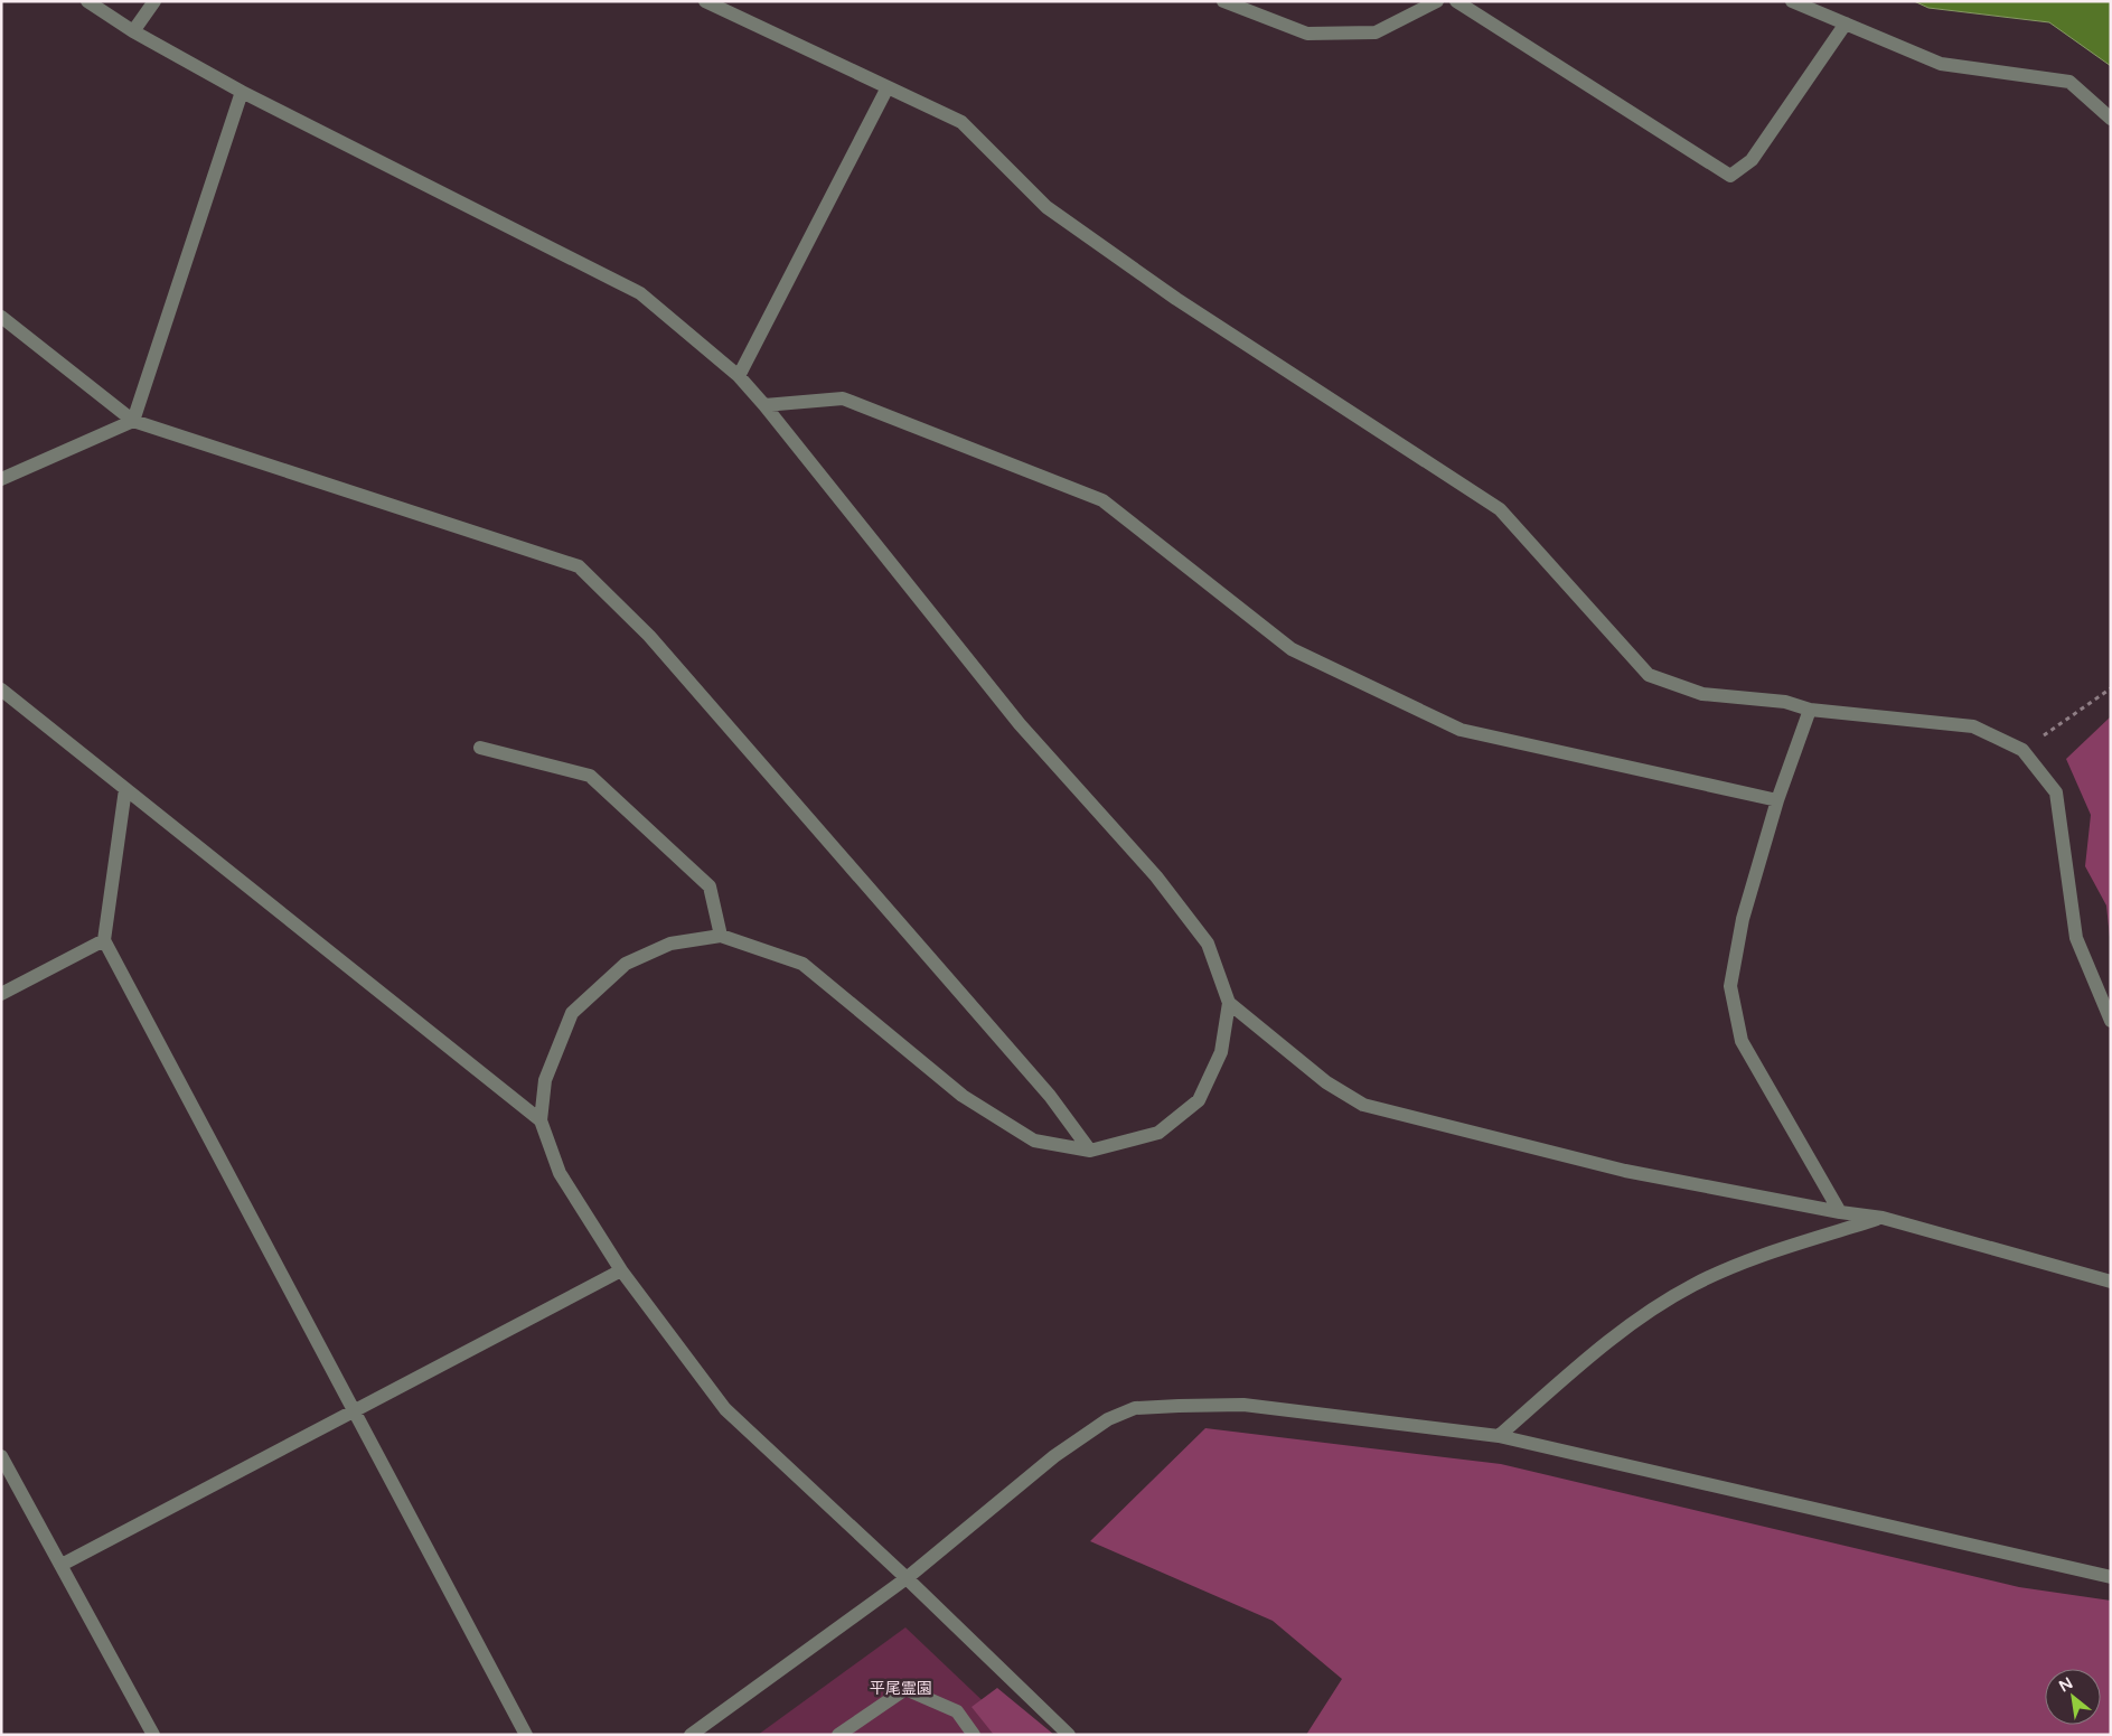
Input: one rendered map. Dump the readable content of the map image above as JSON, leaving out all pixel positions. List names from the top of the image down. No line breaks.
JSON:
{"parks":["平尾霊園"],"north":"top left"}
